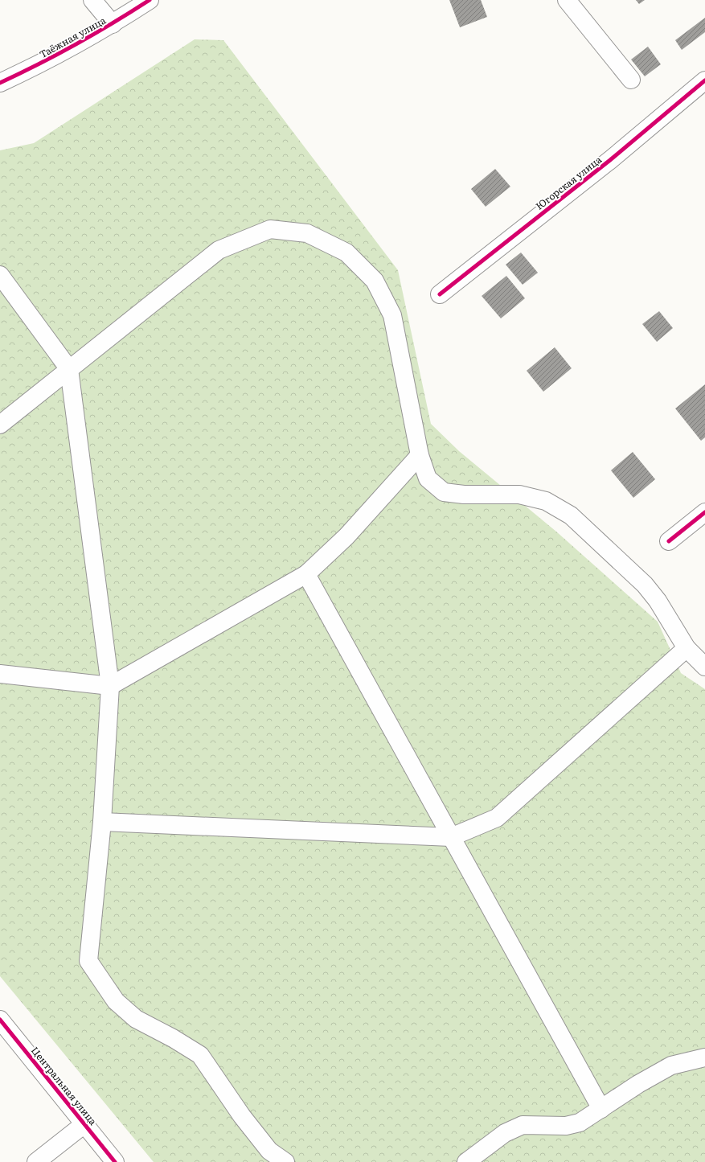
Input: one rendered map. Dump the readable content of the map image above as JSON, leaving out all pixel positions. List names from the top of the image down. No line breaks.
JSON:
{"streets":{"street":["Таёжная улица","Югорская улица","Центральная улица"]}}
